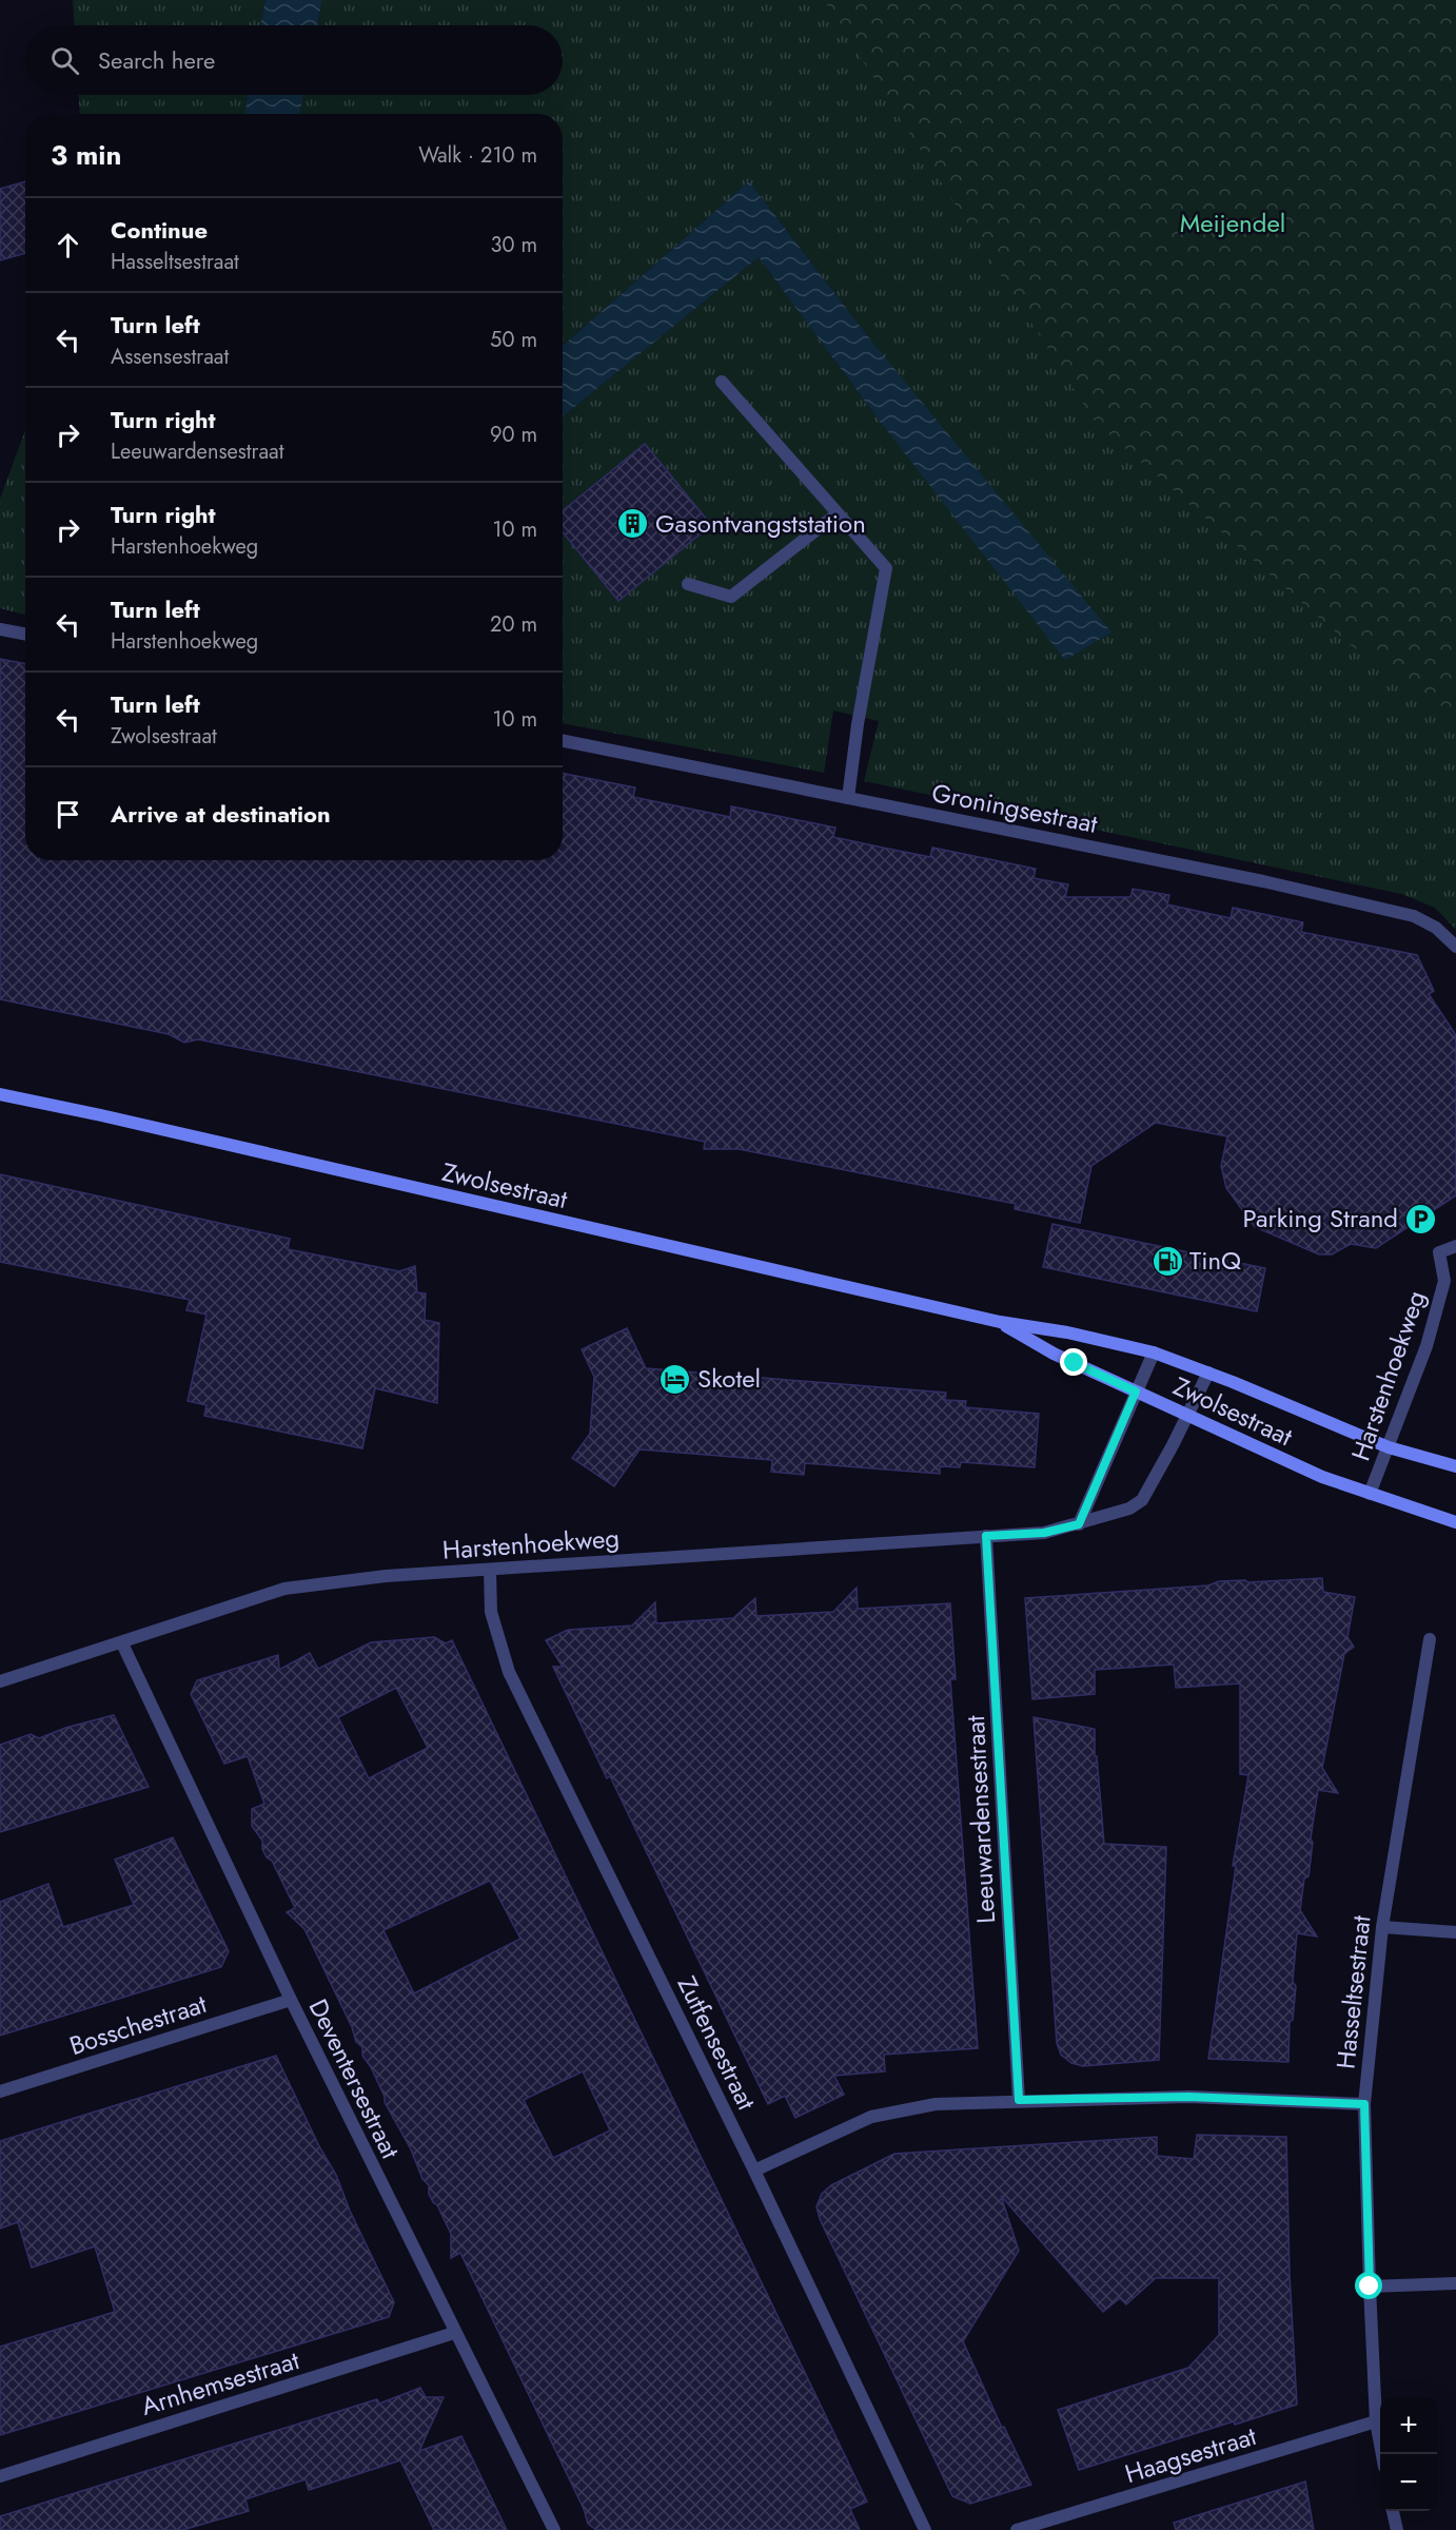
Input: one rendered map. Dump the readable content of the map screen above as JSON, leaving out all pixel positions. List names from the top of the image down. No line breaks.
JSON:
{"streets":{"main road":["Zwolsestraat"],"street":["Groningsestraat","Harstenhoekweg","Leeuwardensestraat","Hasseltsestraat","Bosschestraat","Zutfensestraat","Deventersestraat","Arnhemsestraat","Haagsestraat"]},"crossings":[["Zwolsestraat","Harstenhoekweg"],["Harstenhoekweg","Leeuwardensestraat"],["Harstenhoekweg","Zutfensestraat"],["Harstenhoekweg","Deventersestraat"],["Hasseltsestraat","Haagsestraat"],["Bosschestraat","Deventersestraat"],["Deventersestraat","Arnhemsestraat"]],"parks":["Meijendel"],"places":{"building":["Gasontvangststation"],"parking":["Parking Strand"],"fuel station":["TinQ"],"hotel":["Skotel"]},"page":{"search":"Search here","heading":["3 min","Walk · 210 m"],"list":[["Continue","Hasseltsestraat","30 m"],["Turn left","Assensestraat","50 m"],["Turn right","Leeuwardensestraat","90 m"],["Turn right","Harstenhoekweg","10 m"],["Turn left","Harstenhoekweg","20 m"],["Turn left","Zwolsestraat","10 m"],"Arrive at destination"],"map_buttons":["+","−"]}}
